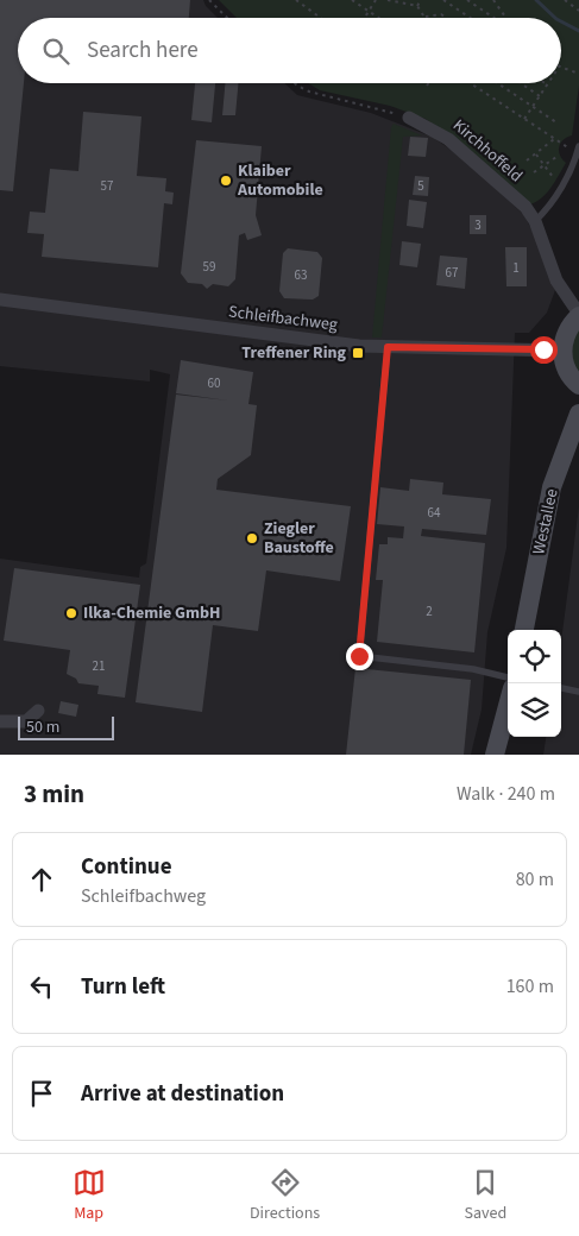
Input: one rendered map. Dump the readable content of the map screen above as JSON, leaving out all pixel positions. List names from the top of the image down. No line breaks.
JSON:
{"streets":{"main road":["Westallee"],"street":["Kirchhoffeld","Schleifbachweg"]},"places":{"other":["Klaiber Automobile","Ziegler Baustoffe","Ilka-Chemie GmbH"],"transit":["Treffener Ring"]},"house_numbers":["57","5","3","59","1","67","63","60","64","2","21"],"scale_bar":"50 m","page":{"search":"Search here","scale":"50 m","heading":["3 min","Walk · 240 m"],"list":[["Continue","Schleifbachweg","80 m"],["Turn left","160 m"],"Arrive at destination"],"nav":["Map","Directions","Saved"]}}
